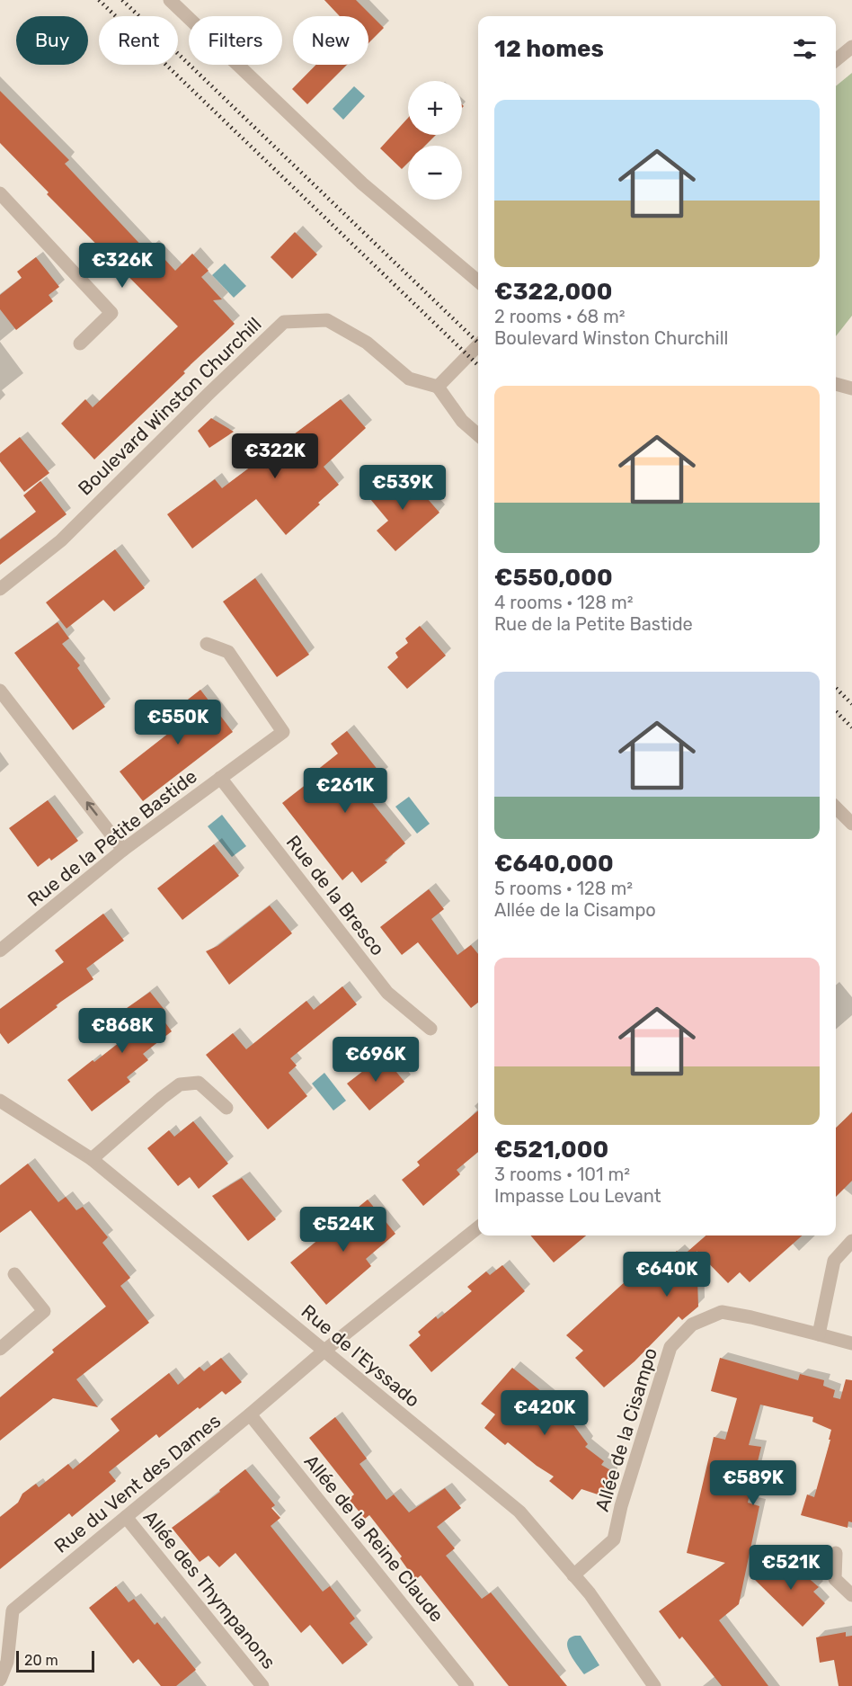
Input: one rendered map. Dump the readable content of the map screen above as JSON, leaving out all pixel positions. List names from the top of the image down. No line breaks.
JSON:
{"streets":{"street":["Boulevard Winston Churchill","Rue de la Petite Bastide","Rue de la Bresco","Rue de l'Eyssado","Allée de la Cisampo","Rue du Vent des Dames","Allée de la Reine Claude","Allée des Thympanons"]},"crossings":[["Rue de la Petite Bastide","Rue de la Bresco"],["Rue de l'Eyssado","Allée de la Cisampo"],["Rue de l'Eyssado","Rue du Vent des Dames"],["Rue du Vent des Dames","Allée de la Reine Claude"],["Rue du Vent des Dames","Allée des Thympanons"]],"scale_bar":"20 m","page":{"chip":["Buy","Rent","Filters","New"],"heading":"12 homes","map_buttons":["+","−"],"list":[{"name":"€322,000","note":"2 rooms · 68 m² · Boulevard Winston Churchill"},{"name":"€550,000","note":"4 rooms · 128 m² · Rue de la Petite Bastide"},{"name":"€640,000","note":"5 rooms · 128 m² · Allée de la Cisampo"},{"name":"€521,000","note":"3 rooms · 101 m² · Impasse Lou Levant"}],"price":["€326K","€322K","€539K","€550K","€261K","€868K","€696K","€524K","€640K","€420K","€589K","€521K"],"scale":"20 m"}}
